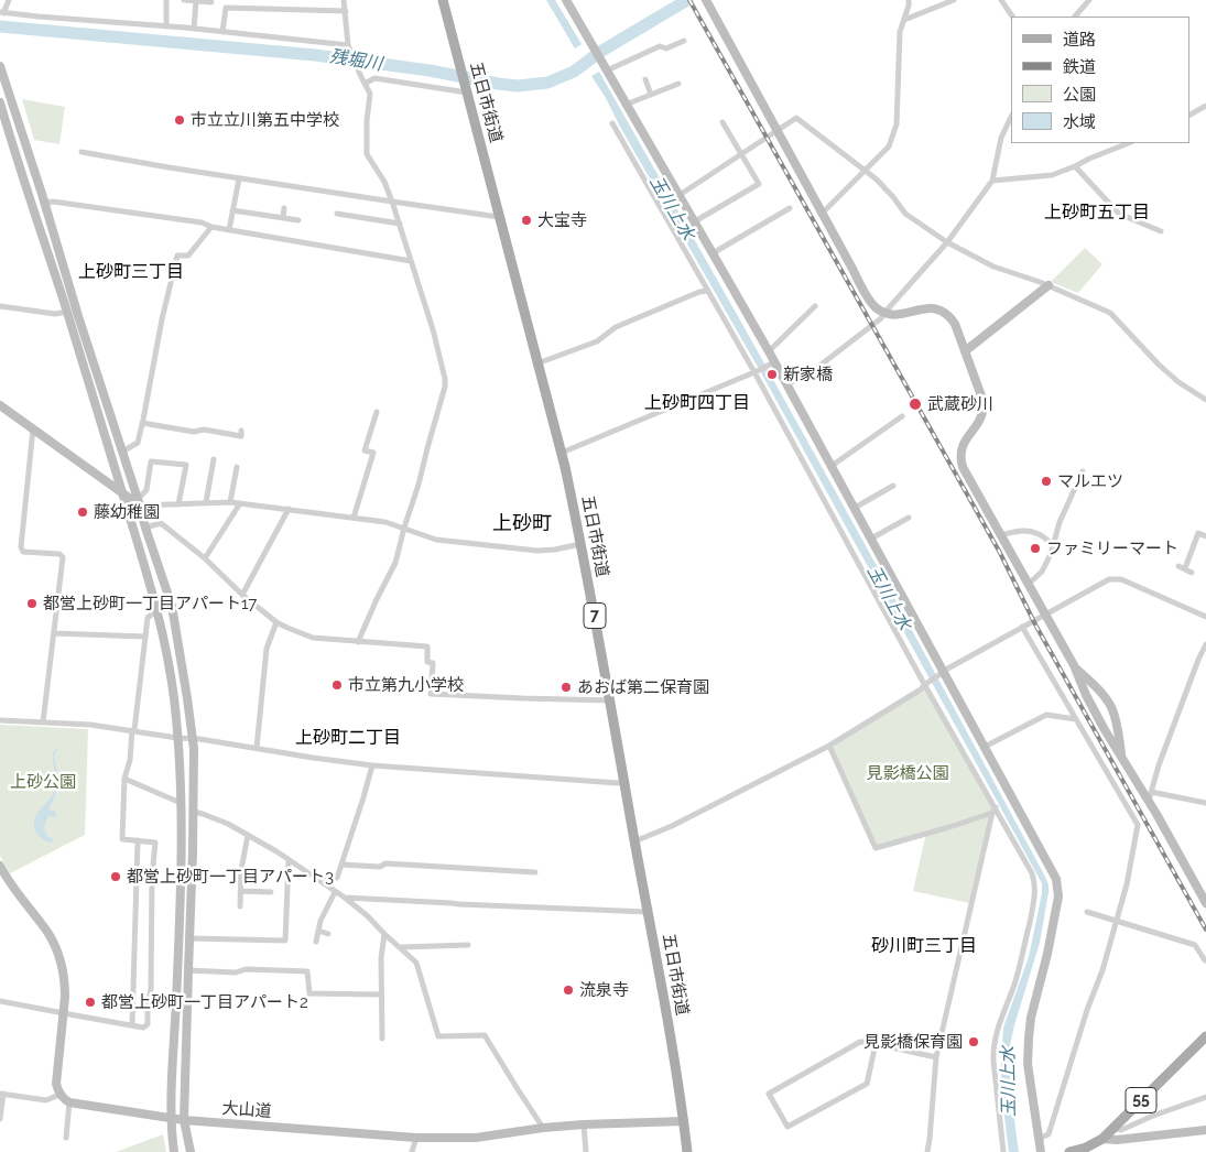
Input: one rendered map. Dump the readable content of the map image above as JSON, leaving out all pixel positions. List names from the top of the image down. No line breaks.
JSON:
{"streets":{"main road":["五日市街道","7","55"],"street":["大山道"]},"crossings":[["五日市街道","大山道"]],"districts":["上砂町五丁目","上砂町三丁目","上砂町四丁目","上砂町","上砂町二丁目","砂川町三丁目"],"water":["残堀川","玉川上水"],"parks":["見影橋公園","上砂公園"],"places":["市立立川第五中学校","大宝寺","新家橋","武蔵砂川","マルエツ","藤幼稚園","ファミリーマート","都営上砂町一丁目アパート17","市立第九小学校","あおば第二保育園","都営上砂町一丁目アパート3","流泉寺","都営上砂町一丁目アパート2","見影橋保育園"],"legend":["道路","鉄道","公園","水域"]}
